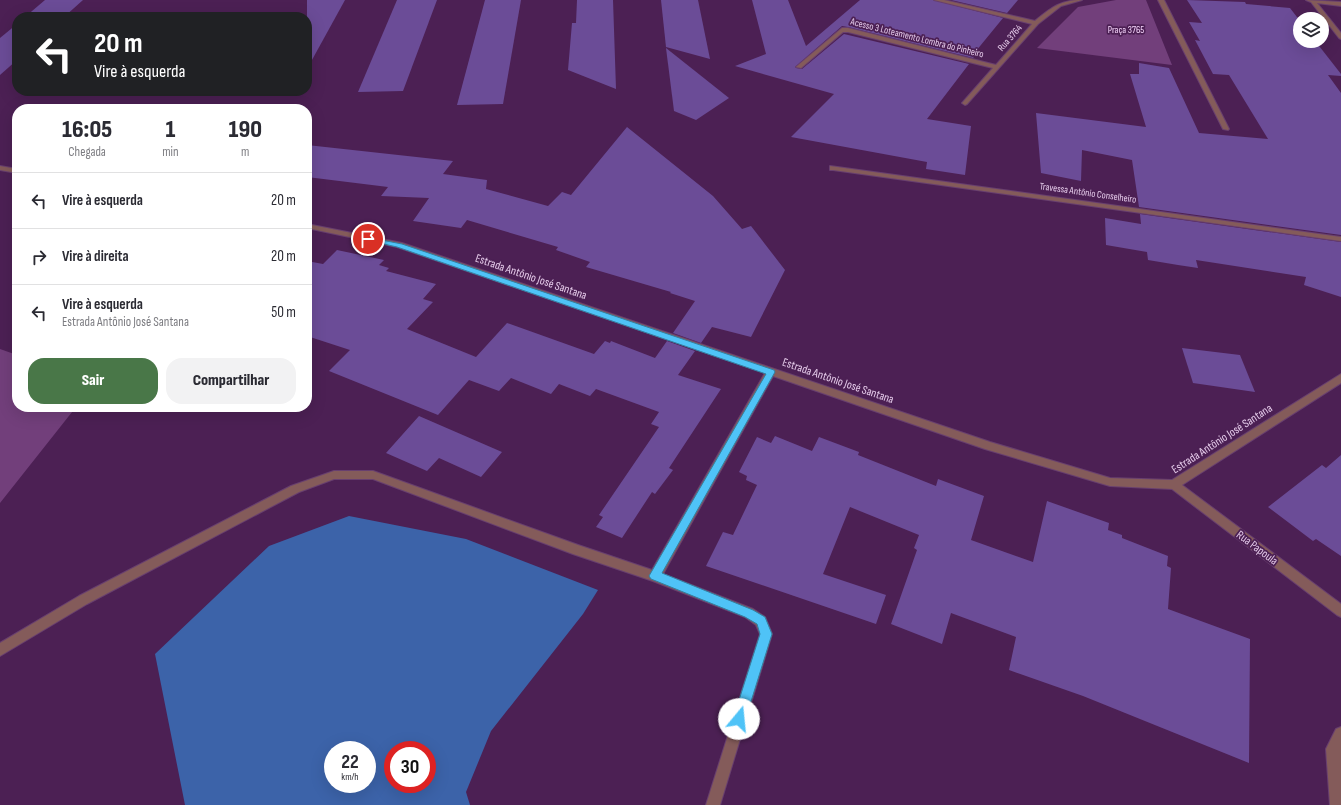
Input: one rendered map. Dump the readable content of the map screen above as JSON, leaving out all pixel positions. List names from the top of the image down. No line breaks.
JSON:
{"streets":{"street":["Acesso 3 Loteamento Lombra do Pinheiro","Rua 3764","Travessa Antônio Conselheiro","Estrada Antônio José Santana","Rua Papoula"]},"crossings":[["Acesso 3 Loteamento Lombra do Pinheiro","Rua 3764"],["Estrada Antônio José Santana","Rua Papoula"]],"parks":["Praça 3765"],"page":{"turn":["20 m","Vire à esquerda"],"eta":["16:05","Chegada","1","min","190","m"],"list":[{"name":"Vire à esquerda","value":"20 m"},{"name":"Vire à direita","value":"20 m"},{"name":"Vire à esquerda","note":"Estrada Antônio José Santana","value":"50 m"}],"buttons":["Sair","Compartilhar"],"speed":"22 km/h","limit":"30"}}
